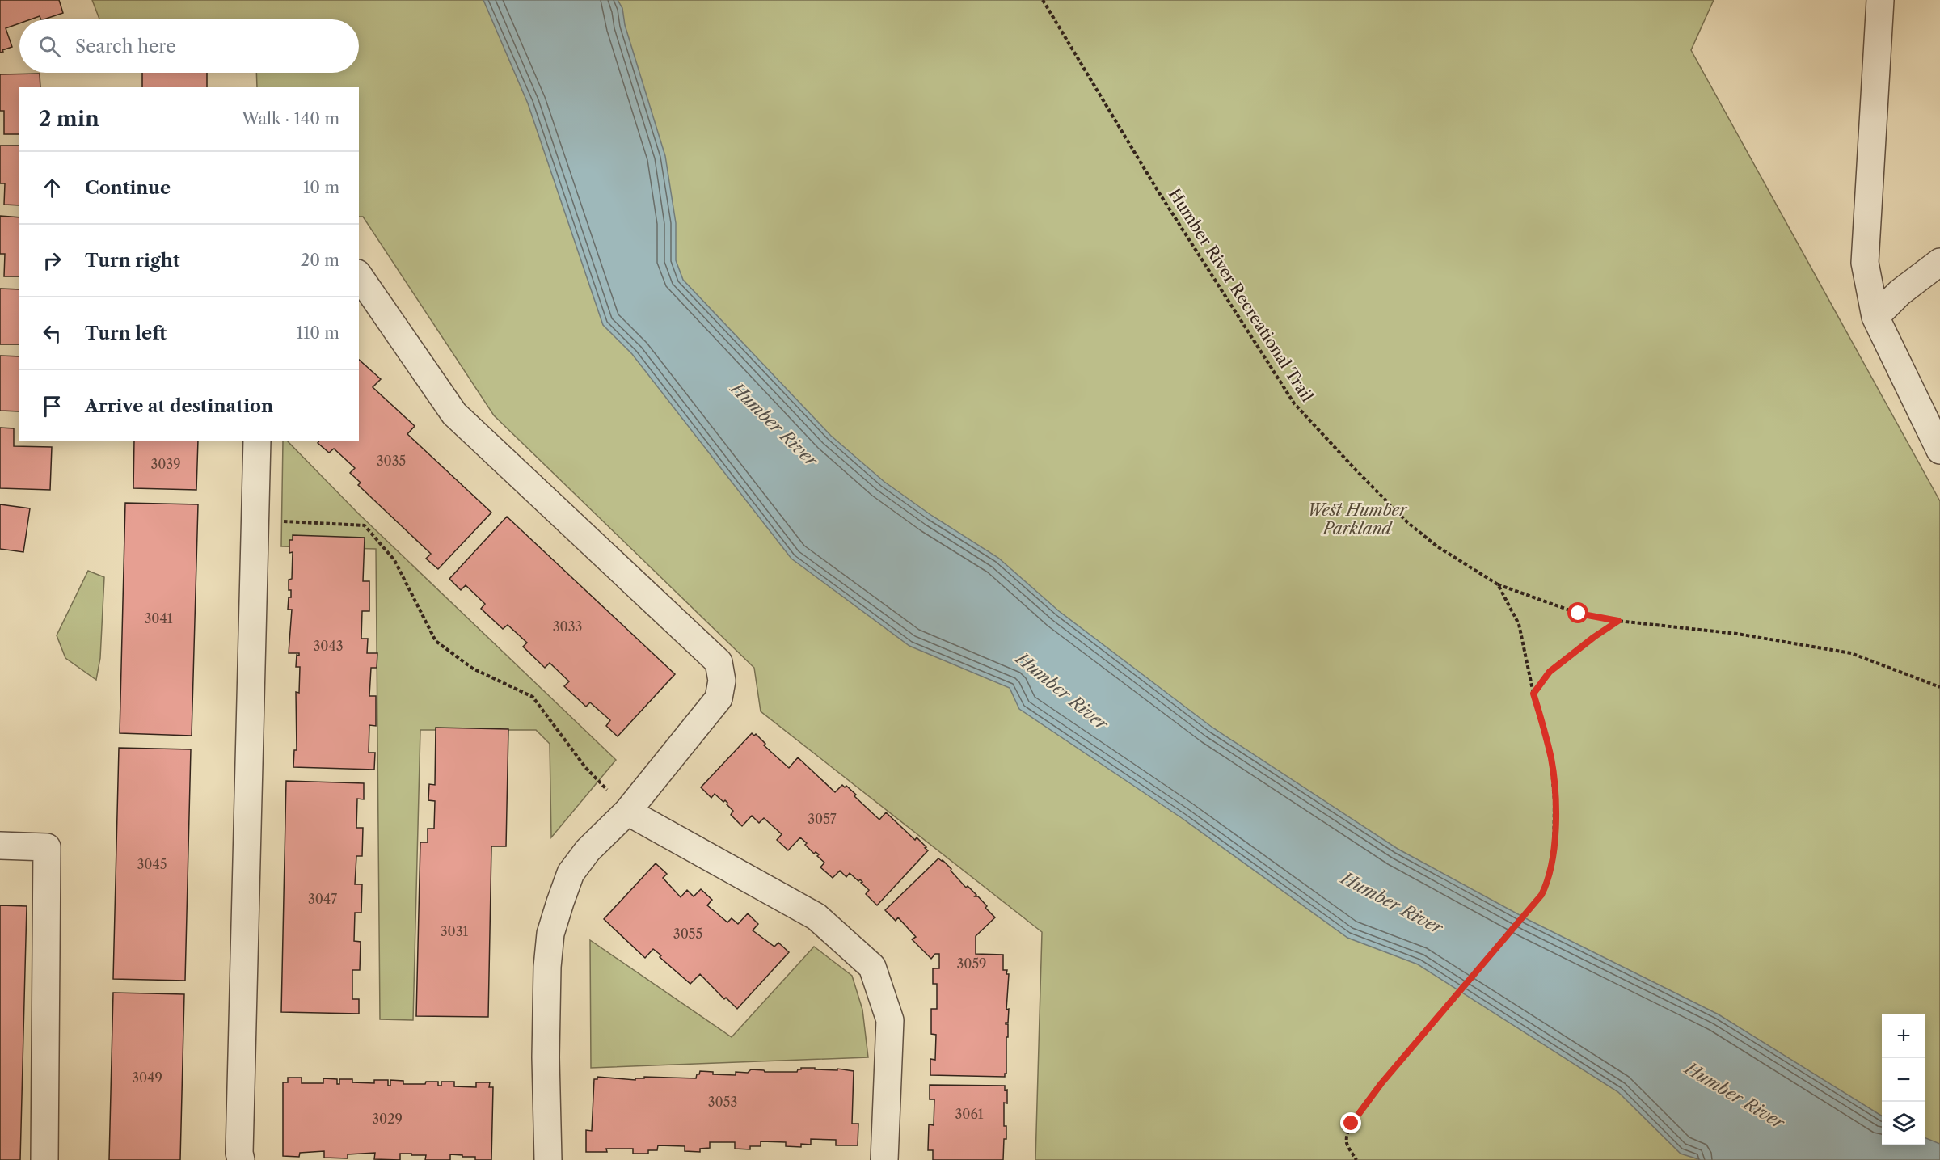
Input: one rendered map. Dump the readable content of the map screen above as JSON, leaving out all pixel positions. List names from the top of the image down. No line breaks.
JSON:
{"streets":{"path":["Humber River Recreational Trail"]},"water":["Humber River"],"parks":["West Humber Parkland"],"house_numbers":["3035","3039","3041","3033","3043","3057","3045","3047","3031","3055","3059","3049","3053","3061","3029"],"page":{"search":"Search here","heading":["2 min","Walk · 140 m"],"list":[["Continue","10 m"],["Turn right","20 m"],["Turn left","110 m"],"Arrive at destination"],"map_buttons":["+","−"]}}
